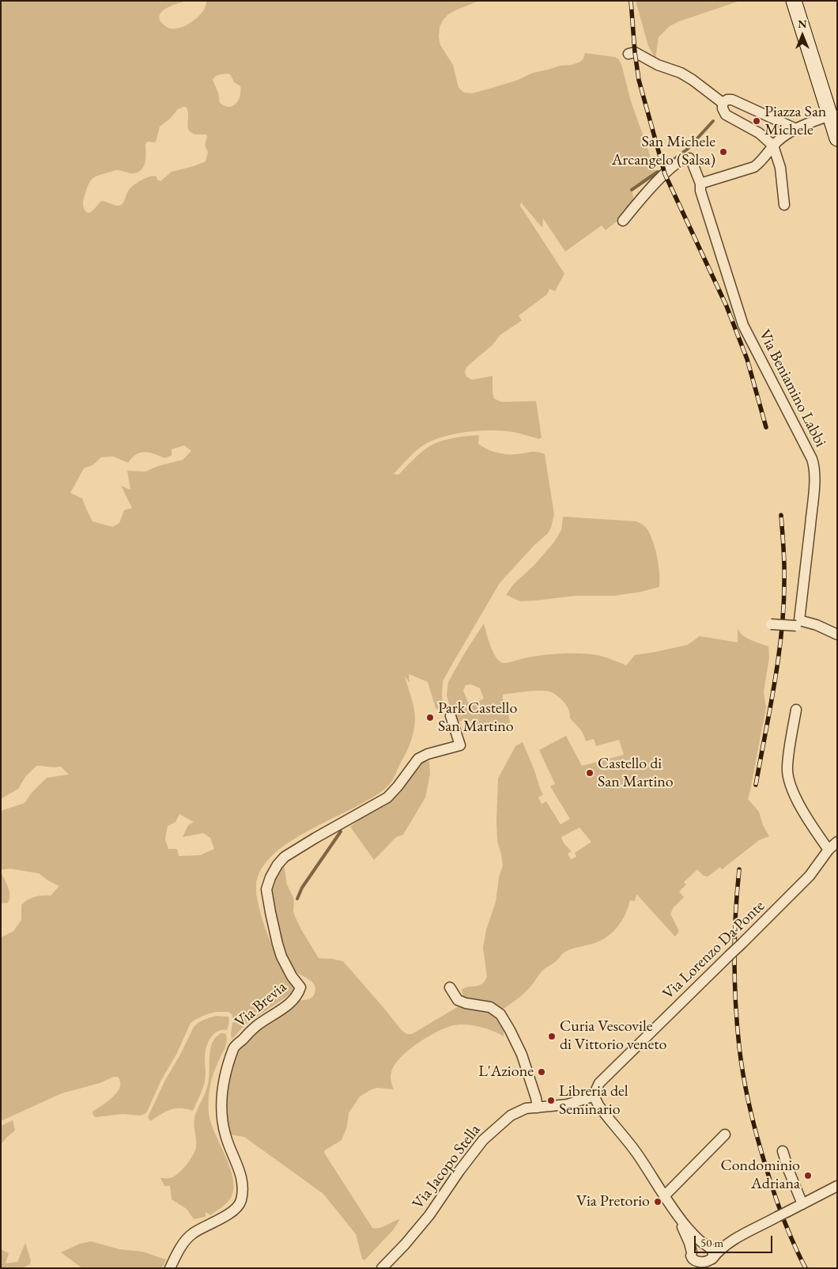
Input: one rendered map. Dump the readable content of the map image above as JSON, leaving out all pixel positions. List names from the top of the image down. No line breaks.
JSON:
{"streets":{"street":["Via Beniamino Labbi","Via Lorenzo Da Ponte","Via Brevia","Via Jacopo Stella"]},"crossings":[["Via Lorenzo Da Ponte","Via Jacopo Stella"]],"places":["Piazza San Michele","San Michele Arcangelo (Salsa)","Park Castello San Martino","Castello di San Martino","Curia Vescovile di Vittorio veneto","L'Azione","Libreria del Seminario","Condominio Adriana","Via Pretorio"],"scale_bar":"50 m","north":"top"}
